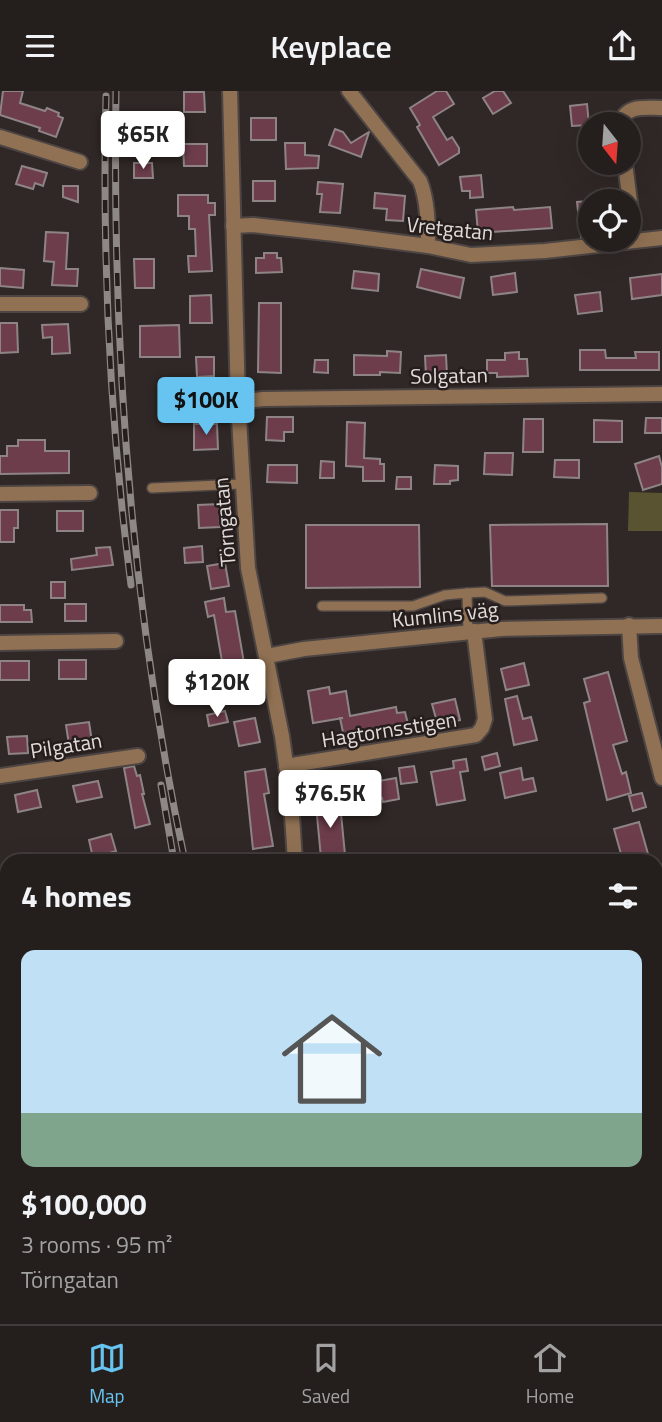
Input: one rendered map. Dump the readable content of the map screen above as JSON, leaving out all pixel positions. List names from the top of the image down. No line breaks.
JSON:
{"streets":{"street":["Vretgatan","Solgatan","Törngatan","Kumlins väg","Hagtornsstigen","Pilgatan"]},"crossings":[["Vretgatan","Törngatan"],["Solgatan","Törngatan"],["Törngatan","Kumlins väg"],["Törngatan","Hagtornsstigen"],["Kumlins väg","Hagtornsstigen"]],"north":"bottom","page":{"header":"Keyplace","price":["$65K","$100K","$120K","$76.5K"],"heading":"4 homes","list":[{"name":"$100,000","note":"3 rooms · 95 m² · Törngatan"}],"tabs":["Map","Saved","Home"]}}
